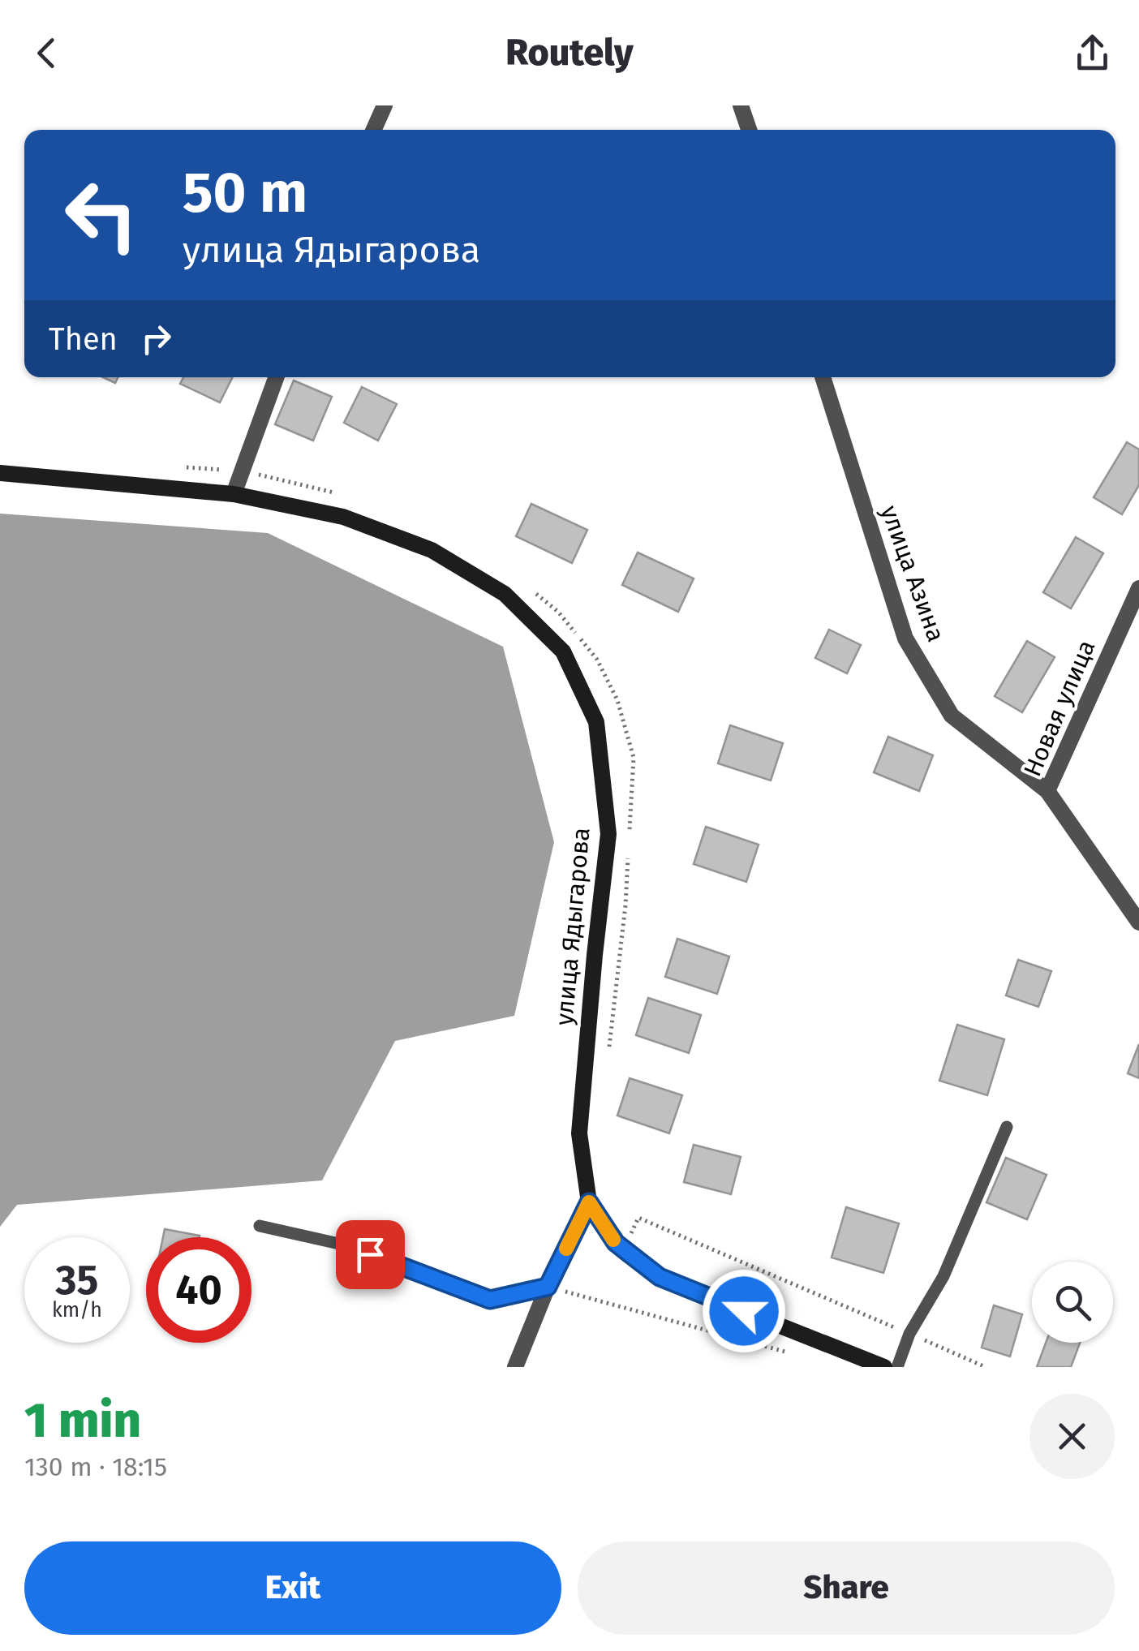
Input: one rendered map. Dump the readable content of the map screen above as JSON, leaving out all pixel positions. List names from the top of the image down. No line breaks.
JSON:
{"streets":{"street":["улица Азина","Новая улица","улица Ядыгарова"]},"crossings":[["улица Азина","Новая улица"]],"page":{"header":"Routely","turn":["50 m","улица Ядыгарова"],"then":"Then","speed":"35 km/h","limit":"40","heading":["1 min","130 m · 18:15"],"buttons":["Exit","Share"]}}
